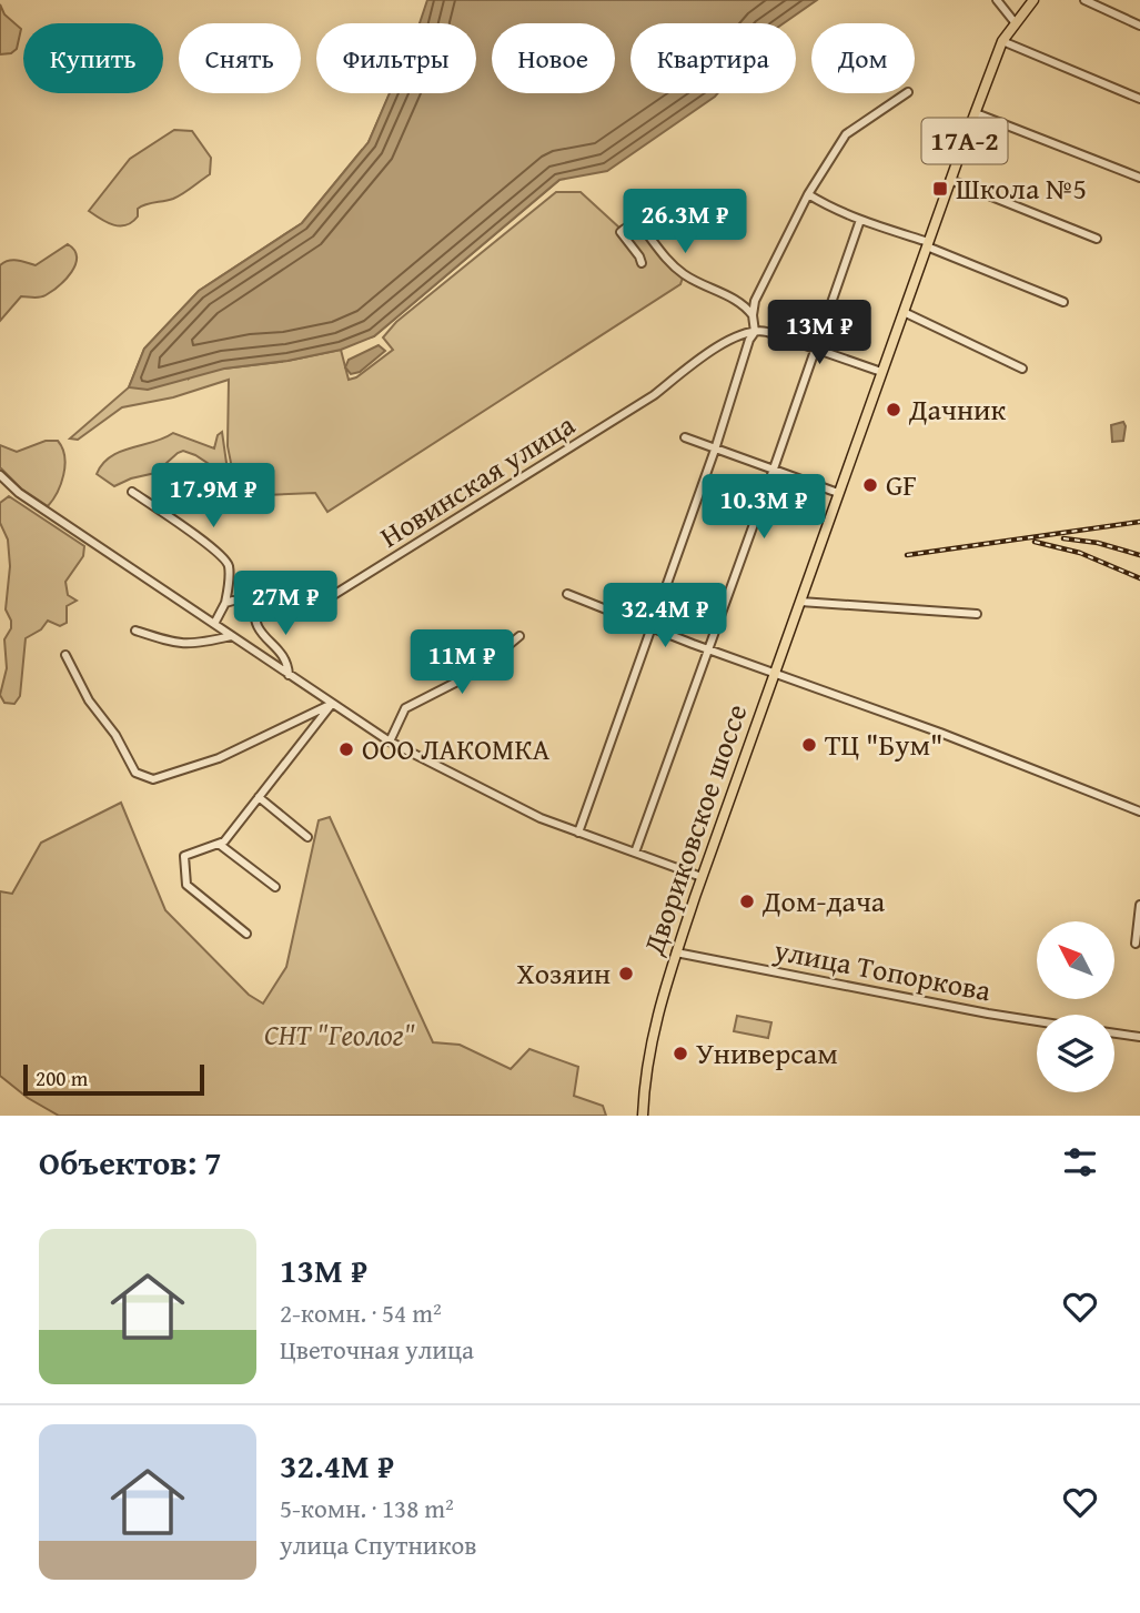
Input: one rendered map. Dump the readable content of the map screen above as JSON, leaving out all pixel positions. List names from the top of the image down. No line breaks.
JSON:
{"streets":{"main road":["17А-2","Двориковское шоссе"],"street":["Новинская улица","улица Топоркова"]},"crossings":[["Двориковское шоссе","улица Топоркова"]],"parks":["СНТ \"Геолог\""],"places":{"transit":["Школа №5"],"other":["Дачник","GF","ТЦ \"Бум\"","ООО ЛАКОМКА","Дом-дача","Хозяин","Универсам"]},"scale_bar":"200 m","north":"top left","page":{"chip":["Купить","Снять","Фильтры","Новое","Квартира","Дом"],"price":["26.3M ₽","13M ₽","17.9M ₽","10.3M ₽","27M ₽","32.4M ₽","11M ₽"],"scale":"200 m","heading":"Объектов: 7","list":[{"name":"13M ₽","note":"2-комн. · 54 m² · Цветочная улица"},{"name":"32.4M ₽","note":"5-комн. · 138 m² · улица Спутников"}]}}
